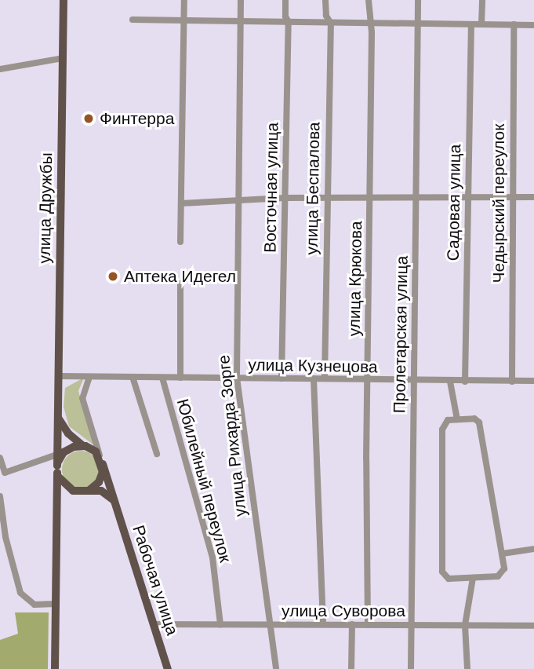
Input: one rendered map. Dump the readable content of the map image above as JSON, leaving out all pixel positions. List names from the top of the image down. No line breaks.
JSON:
{"streets":{"main road":["улица Дружбы","Рабочая улица"],"street":["Восточная улица","улица Беспалова","Садовая улица","Чедырский переулок","улица Крюкова","Пролетарская улица","улица Кузнецова","улица Рихарда Зорге","Юбилейный переулок","улица Суворова"]},"crossings":[["Восточная улица","улица Кузнецова"],["улица Беспалова","улица Кузнецова"],["Садовая улица","улица Кузнецова"],["Чедырский переулок","улица Кузнецова"],["улица Дружбы","улица Кузнецова"],["улица Дружбы","Рабочая улица"],["улица Крюкова","улица Кузнецова"],["улица Крюкова","улица Суворова"],["Пролетарская улица","улица Кузнецова"],["Пролетарская улица","улица Суворова"],["улица Кузнецова","улица Рихарда Зорге"],["улица Кузнецова","Юбилейный переулок"],["улица Рихарда Зорге","улица Суворова"],["Юбилейный переулок","улица Суворова"],["Рабочая улица","улица Суворова"]],"places":["Финтерра","Аптека Идегел"]}
